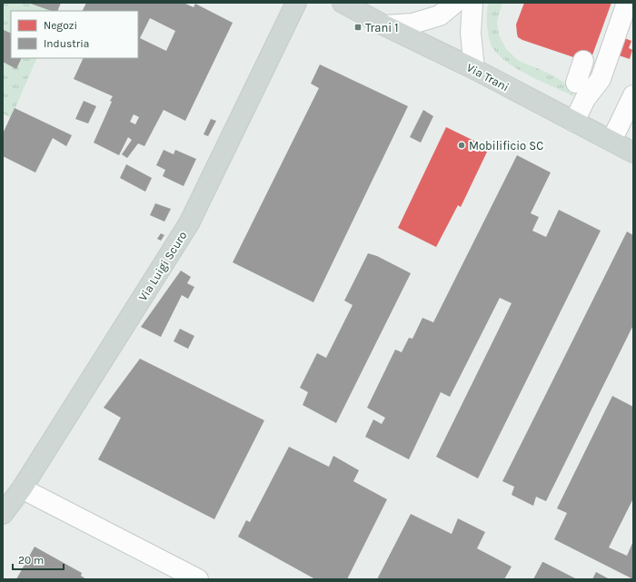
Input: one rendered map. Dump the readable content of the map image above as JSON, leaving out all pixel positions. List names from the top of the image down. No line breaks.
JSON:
{"streets":{"main road":["Via Trani","Via Luigi Scuro"]},"places":{"transit":["Trani 1"],"other":["Mobilificio SC"]},"legend":["Negozi","Industria"],"scale_bar":"20 m"}
